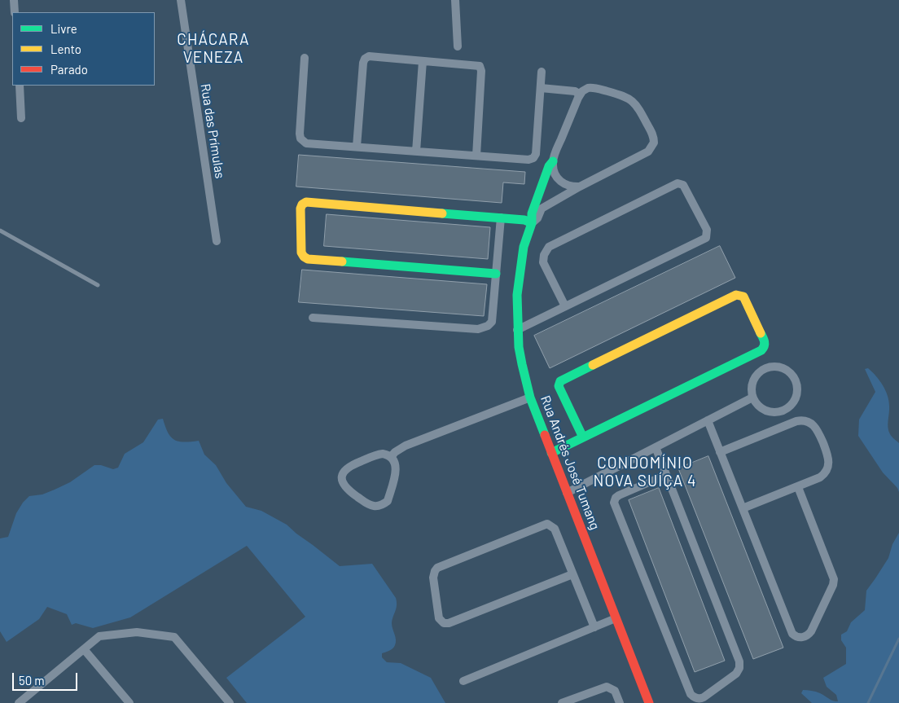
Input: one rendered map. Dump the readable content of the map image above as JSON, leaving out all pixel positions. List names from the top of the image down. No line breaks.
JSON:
{"streets":{"street":["Rua das Prímulas","Rua Andrés José Tumang"]},"districts":["CHÁCARA VENEZA","CONDOMÍNIO NOVA SUÍÇA 4"],"legend":["Livre","Lento","Parado"],"scale_bar":"50 m"}
